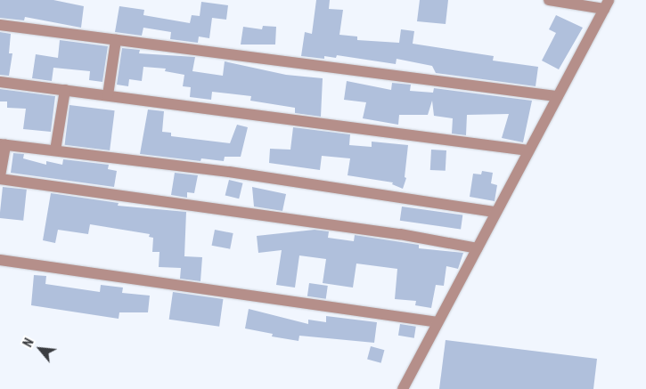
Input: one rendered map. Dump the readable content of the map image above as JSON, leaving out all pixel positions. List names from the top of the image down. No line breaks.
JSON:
{"north":"top left"}
